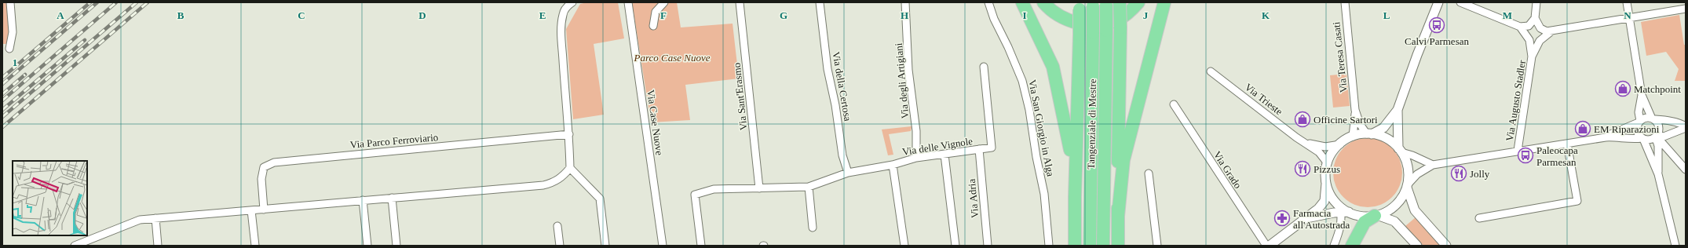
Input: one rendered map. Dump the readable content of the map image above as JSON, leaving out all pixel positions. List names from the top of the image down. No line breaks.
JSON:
{"streets":{"highway":["Tangenziale di Mestre"],"street":["Via Teresa Casati","Via degli Artigiani","Via della Certosa","Via Sant'Erasmo","Via Trieste","Via Augusto Stadler","Via Case Nuove","Via San Giorgio in Alga","Via Parco Ferroviario","Via delle Vignole","Via Grado","Via Adria"]},"crossings":[["Via degli Artigiani","Via delle Vignole"],["Via della Certosa","Via delle Vignole"],["Via Sant'Erasmo","Via delle Vignole"],["Via delle Vignole","Via Adria"]],"parks":["Parco Case Nuove"],"places":{"bus stop":["Calvi Parmesan","Paleocapa Parmesan"],"shop":["Matchpoint","Officine Sartori","EM Riparazioni"],"restaurant":["Pizzus","Jolly"],"pharmacy":["Farmacia all'Autostrada"]},"grid":{"columns":["A","B","C","D","E","F","G","H","I","J","K","L","M","N"],"rows":["1"]}}
